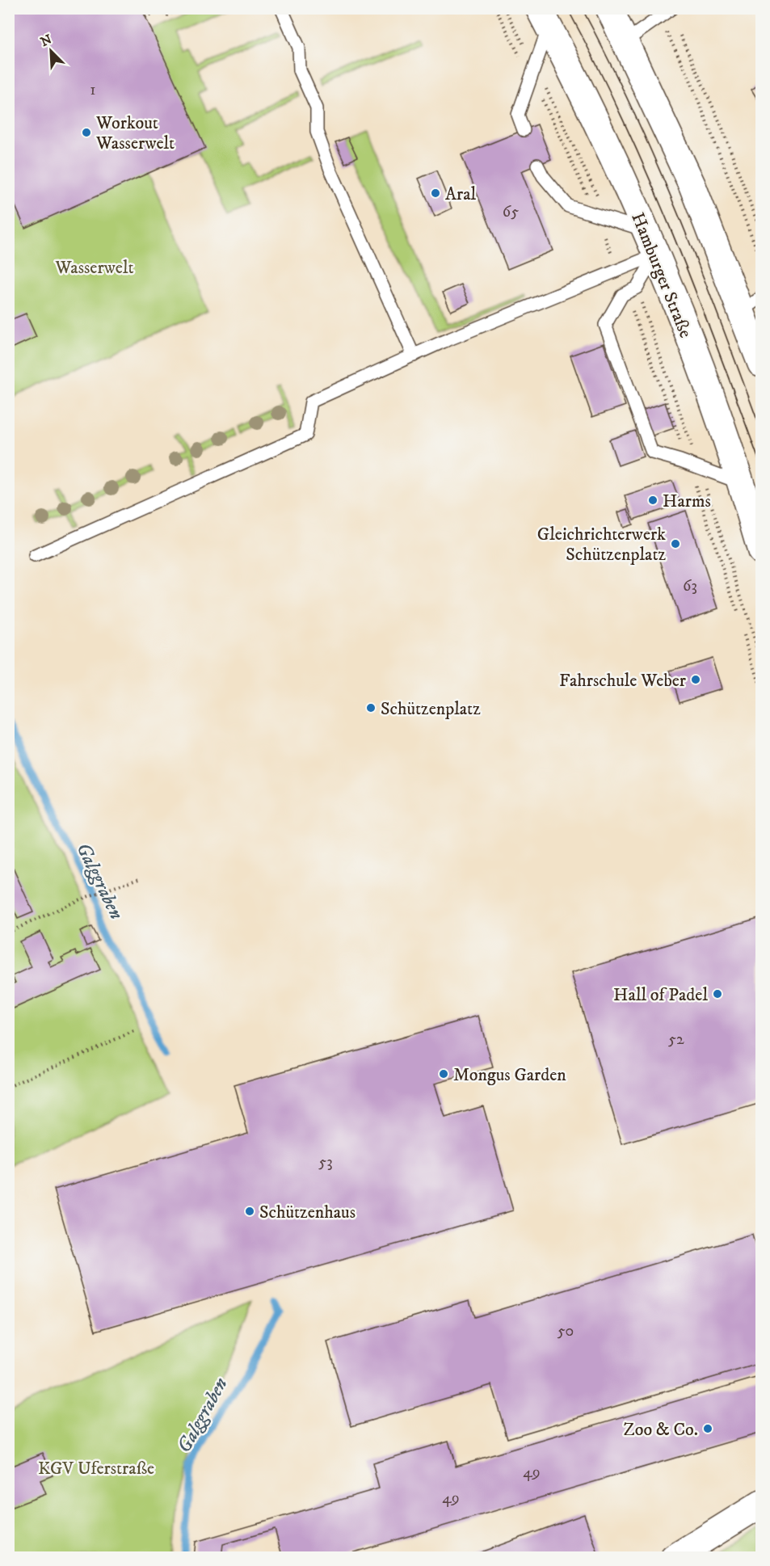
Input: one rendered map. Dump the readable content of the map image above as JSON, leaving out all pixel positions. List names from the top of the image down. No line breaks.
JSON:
{"streets":{"main road":["Hamburger Straße"]},"water":["Galggraben"],"parks":["Wasserwelt","KGV Uferstraße"],"places":["Workout Wasserwelt","Aral","Harms","Gleichrichterwerk Schützenplatz","Fahrschule Weber","Schützenplatz","Hall of Padel","Mongus Garden","Schützenhaus","Zoo & Co."],"house_numbers":["1","65","63","52","53","50","49","49"],"north":"top left"}
